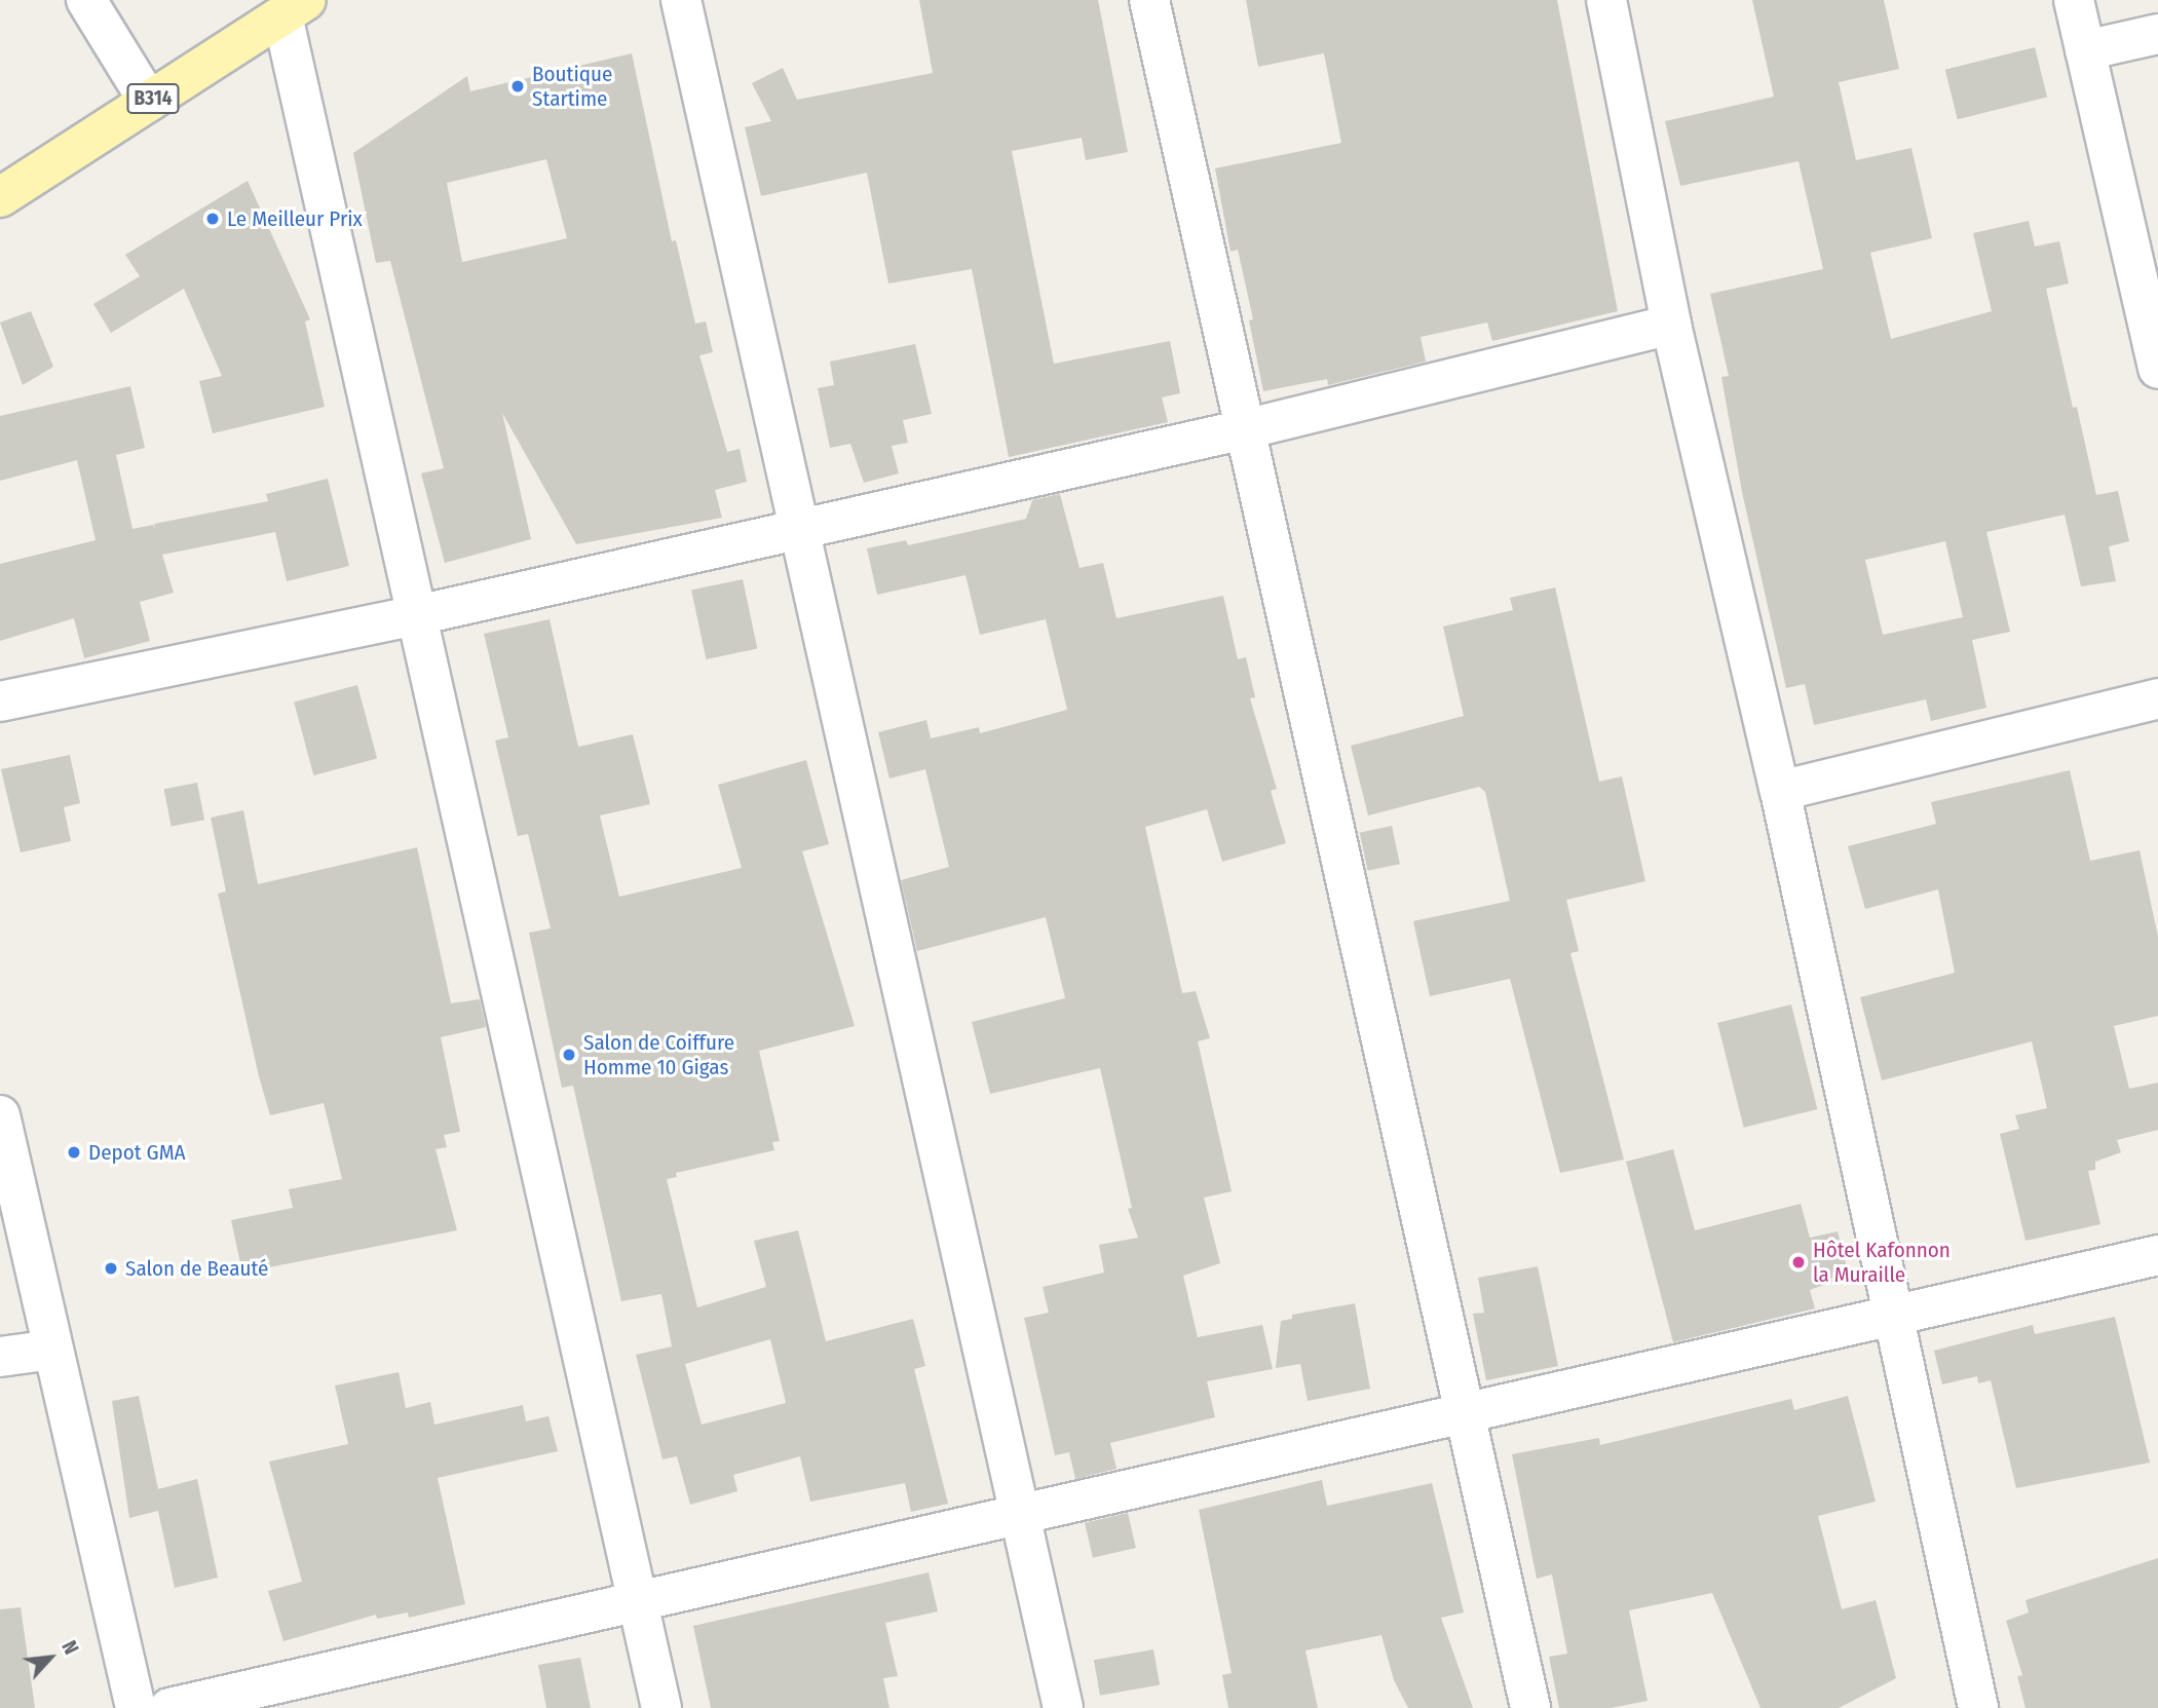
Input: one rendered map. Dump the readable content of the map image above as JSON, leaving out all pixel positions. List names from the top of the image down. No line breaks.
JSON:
{"streets":{"main road":["B314"]},"places":["Boutique Startime","Le Meilleur Prix","Salon de Coiffure Homme 10 Gigas","Depot GMA","Hôtel Kafonnon la Muraille","Salon de Beauté"],"north":"top right"}
